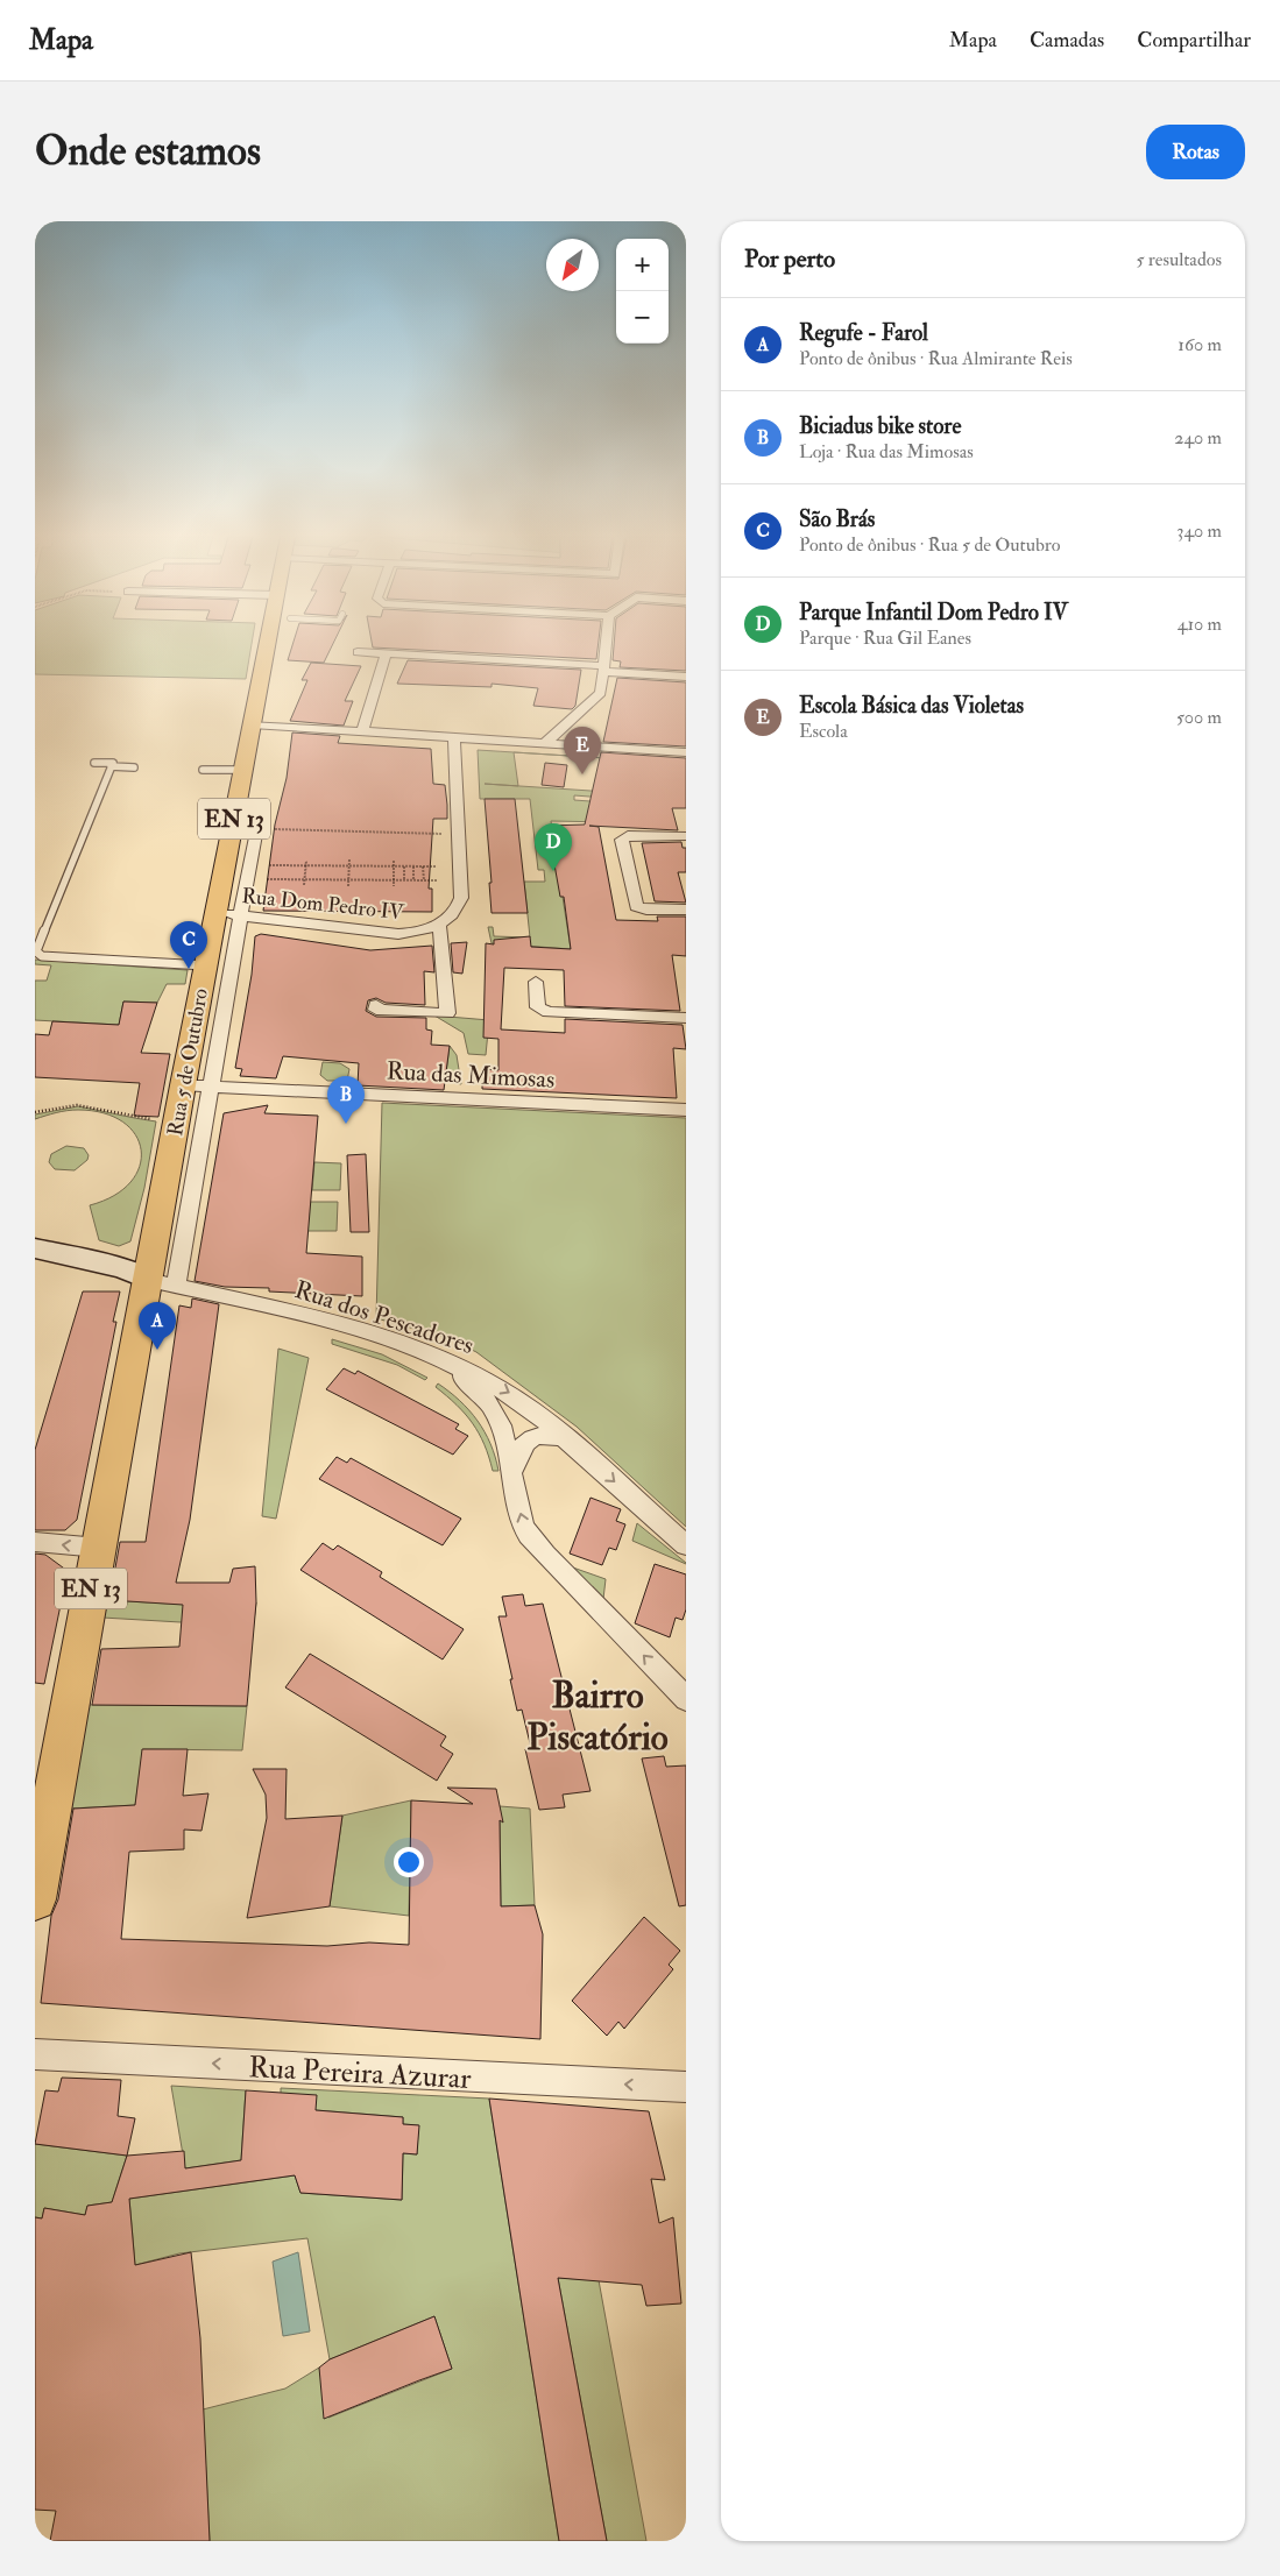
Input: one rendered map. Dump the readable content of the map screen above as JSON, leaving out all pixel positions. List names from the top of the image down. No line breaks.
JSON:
{"streets":{"main road":["EN 13","Rua 5 de Outubro"],"street":["Rua Dom Pedro IV","Rua das Mimosas","Rua dos Pescadores","Rua Pereira Azurar"]},"crossings":[["EN 13","Rua 5 de Outubro"],["EN 13","Rua dos Pescadores"],["Rua Dom Pedro IV","Rua 5 de Outubro"],["Rua 5 de Outubro","Rua das Mimosas"],["Rua 5 de Outubro","Rua dos Pescadores"]],"one_way":["Rua Pereira Azurar"],"districts":["Bairro Piscatório"],"north":"bottom left","page":{"header":"Mapa","nav":["Mapa","Camadas","Compartilhar"],"buttons":"Rotas","title":"Onde estamos","heading":["Por perto","5 resultados"],"map_buttons":["+","−"],"list":[{"mark":"A","name":"Regufe - Farol","note":"Ponto de ônibus · Rua Almirante Reis","value":"160 m"},{"mark":"B","name":"Biciadus bike store","note":"Loja · Rua das Mimosas","value":"240 m"},{"mark":"C","name":"São Brás","note":"Ponto de ônibus · Rua 5 de Outubro","value":"340 m"},{"mark":"D","name":"Parque Infantil Dom Pedro IV","note":"Parque · Rua Gil Eanes","value":"410 m"},{"mark":"E","name":"Escola Básica das Violetas","note":"Escola","value":"500 m"}],"pins":["E","D","C","B","A"]}}
